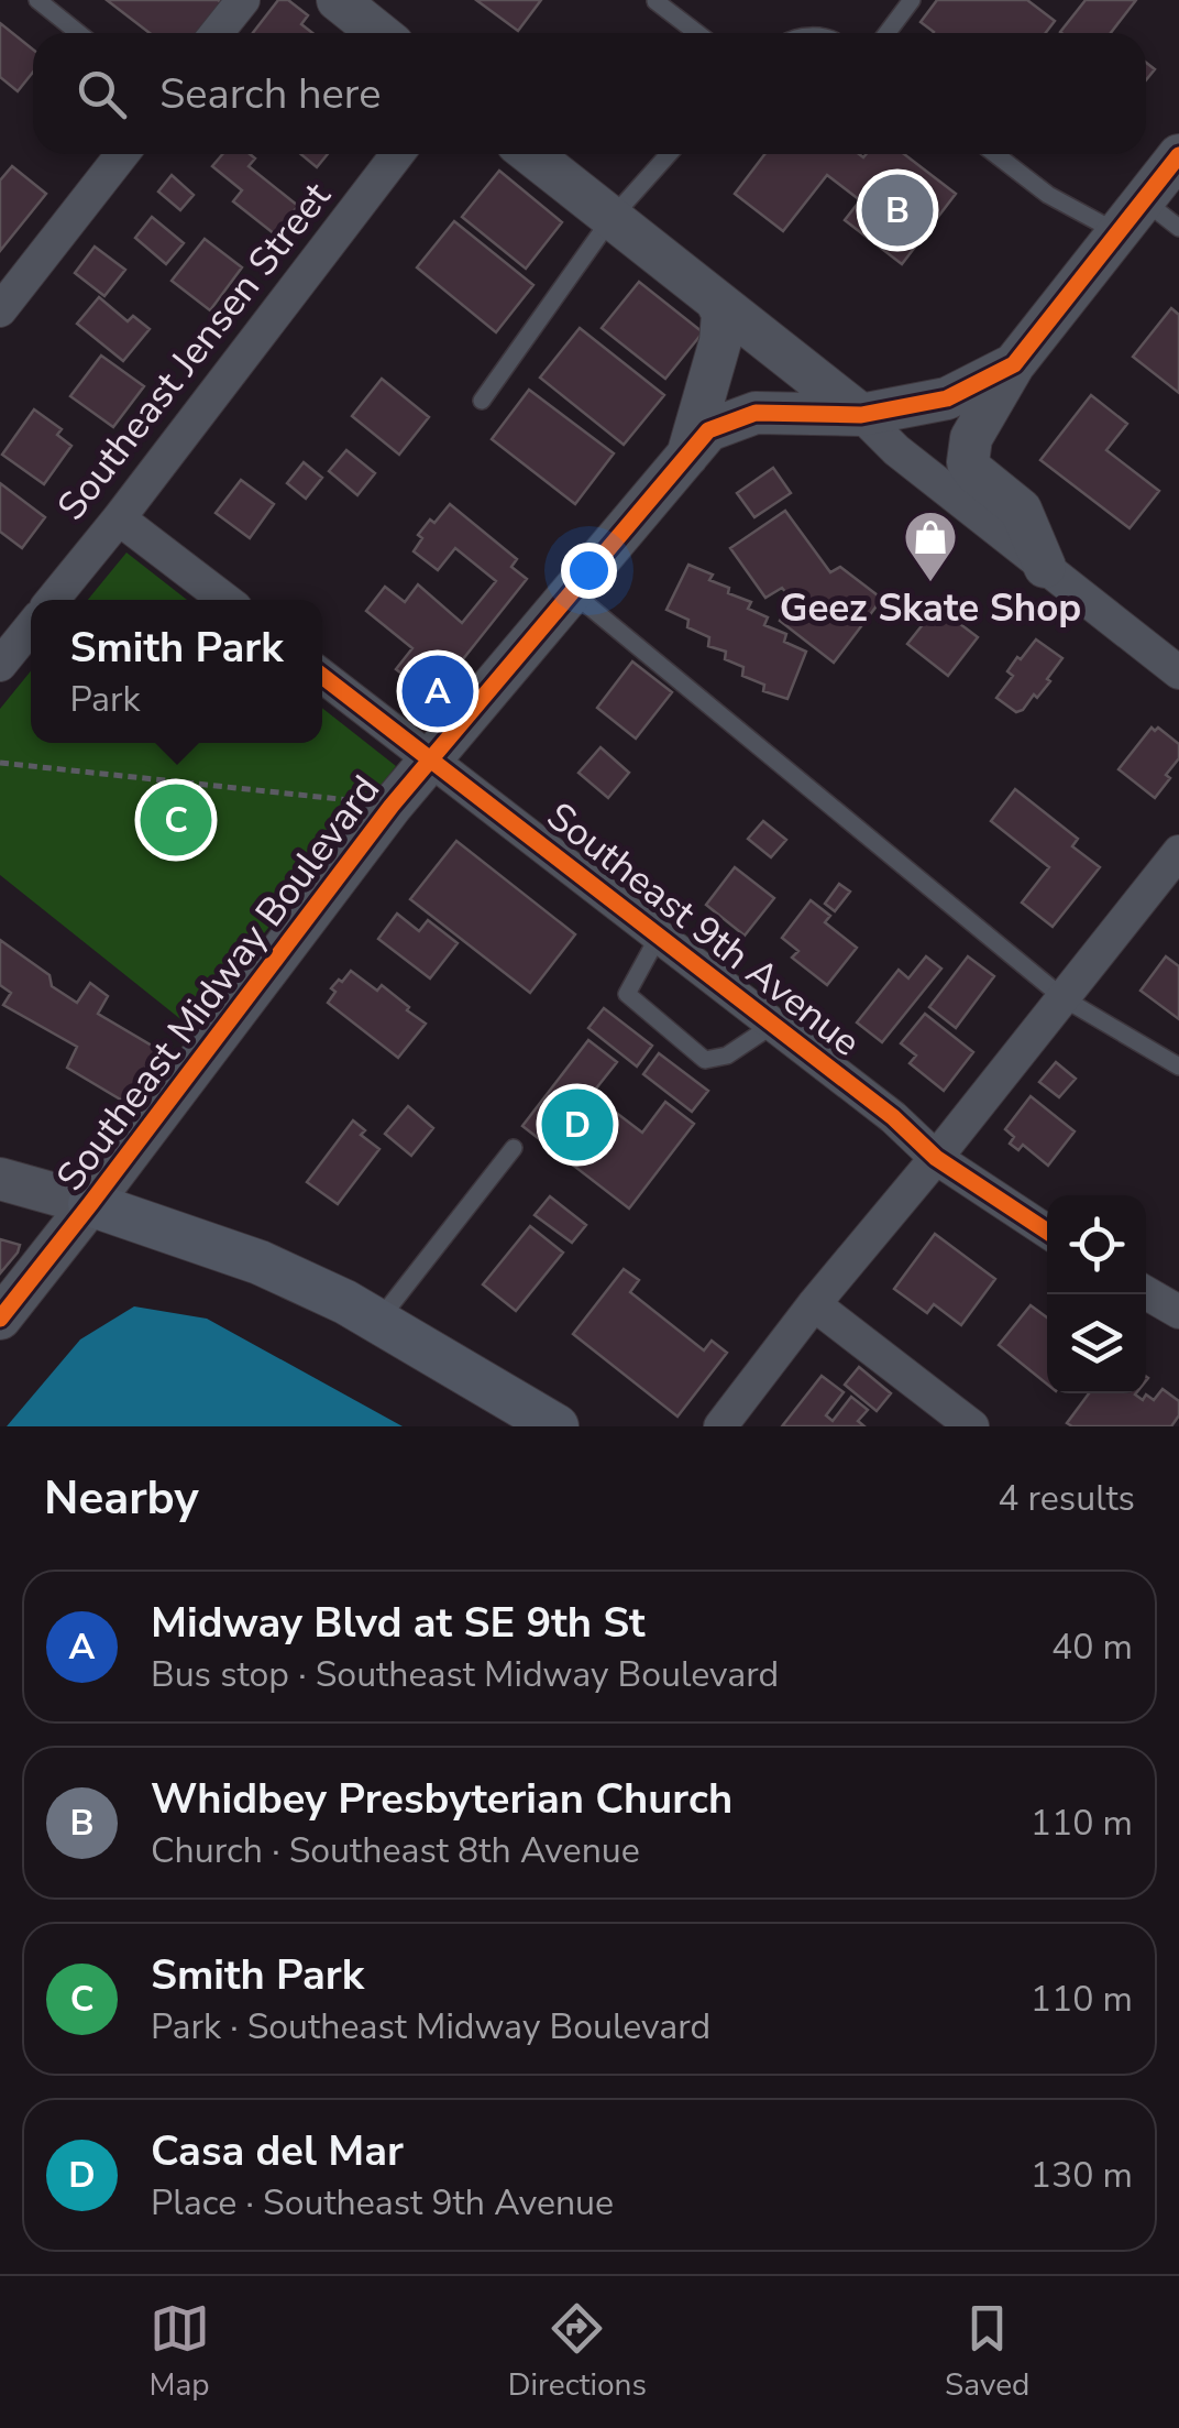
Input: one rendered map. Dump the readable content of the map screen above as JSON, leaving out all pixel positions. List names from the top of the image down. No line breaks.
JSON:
{"streets":{"street":["Southeast Jensen Street","Southeast 9th Avenue","Southeast Midway Boulevard"]},"crossings":[["Southeast 9th Avenue","Southeast Midway Boulevard"]],"places":{"shop":["Geez Skate Shop"]},"page":{"search":"Search here","pins":["B","A","C","D"],"popup":["Smith Park","Park"],"heading":["Nearby","4 results"],"list":[{"mark":"A","name":"Midway Blvd at SE 9th St","note":"Bus stop · Southeast Midway Boulevard","value":"40 m"},{"mark":"B","name":"Whidbey Presbyterian Church","note":"Church · Southeast 8th Avenue","value":"110 m"},{"mark":"C","name":"Smith Park","note":"Park · Southeast Midway Boulevard","value":"110 m"},{"mark":"D","name":"Casa del Mar","note":"Place · Southeast 9th Avenue","value":"130 m"}],"nav":["Map","Directions","Saved"]}}
